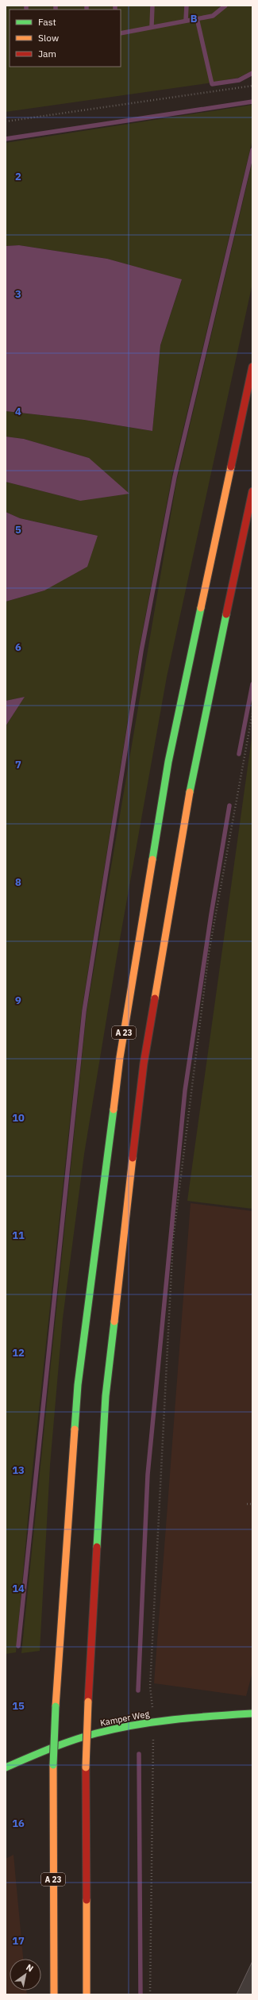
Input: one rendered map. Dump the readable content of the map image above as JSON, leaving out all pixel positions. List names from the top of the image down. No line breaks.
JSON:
{"streets":{"main road":["A 23","Kamper Weg"]},"legend":["Fast","Slow","Jam"],"north":"top right","grid":{"columns":["B"],"rows":["2","3","4","5","6","7","8","9","10","11","12","13","14","15","16","17"]}}
